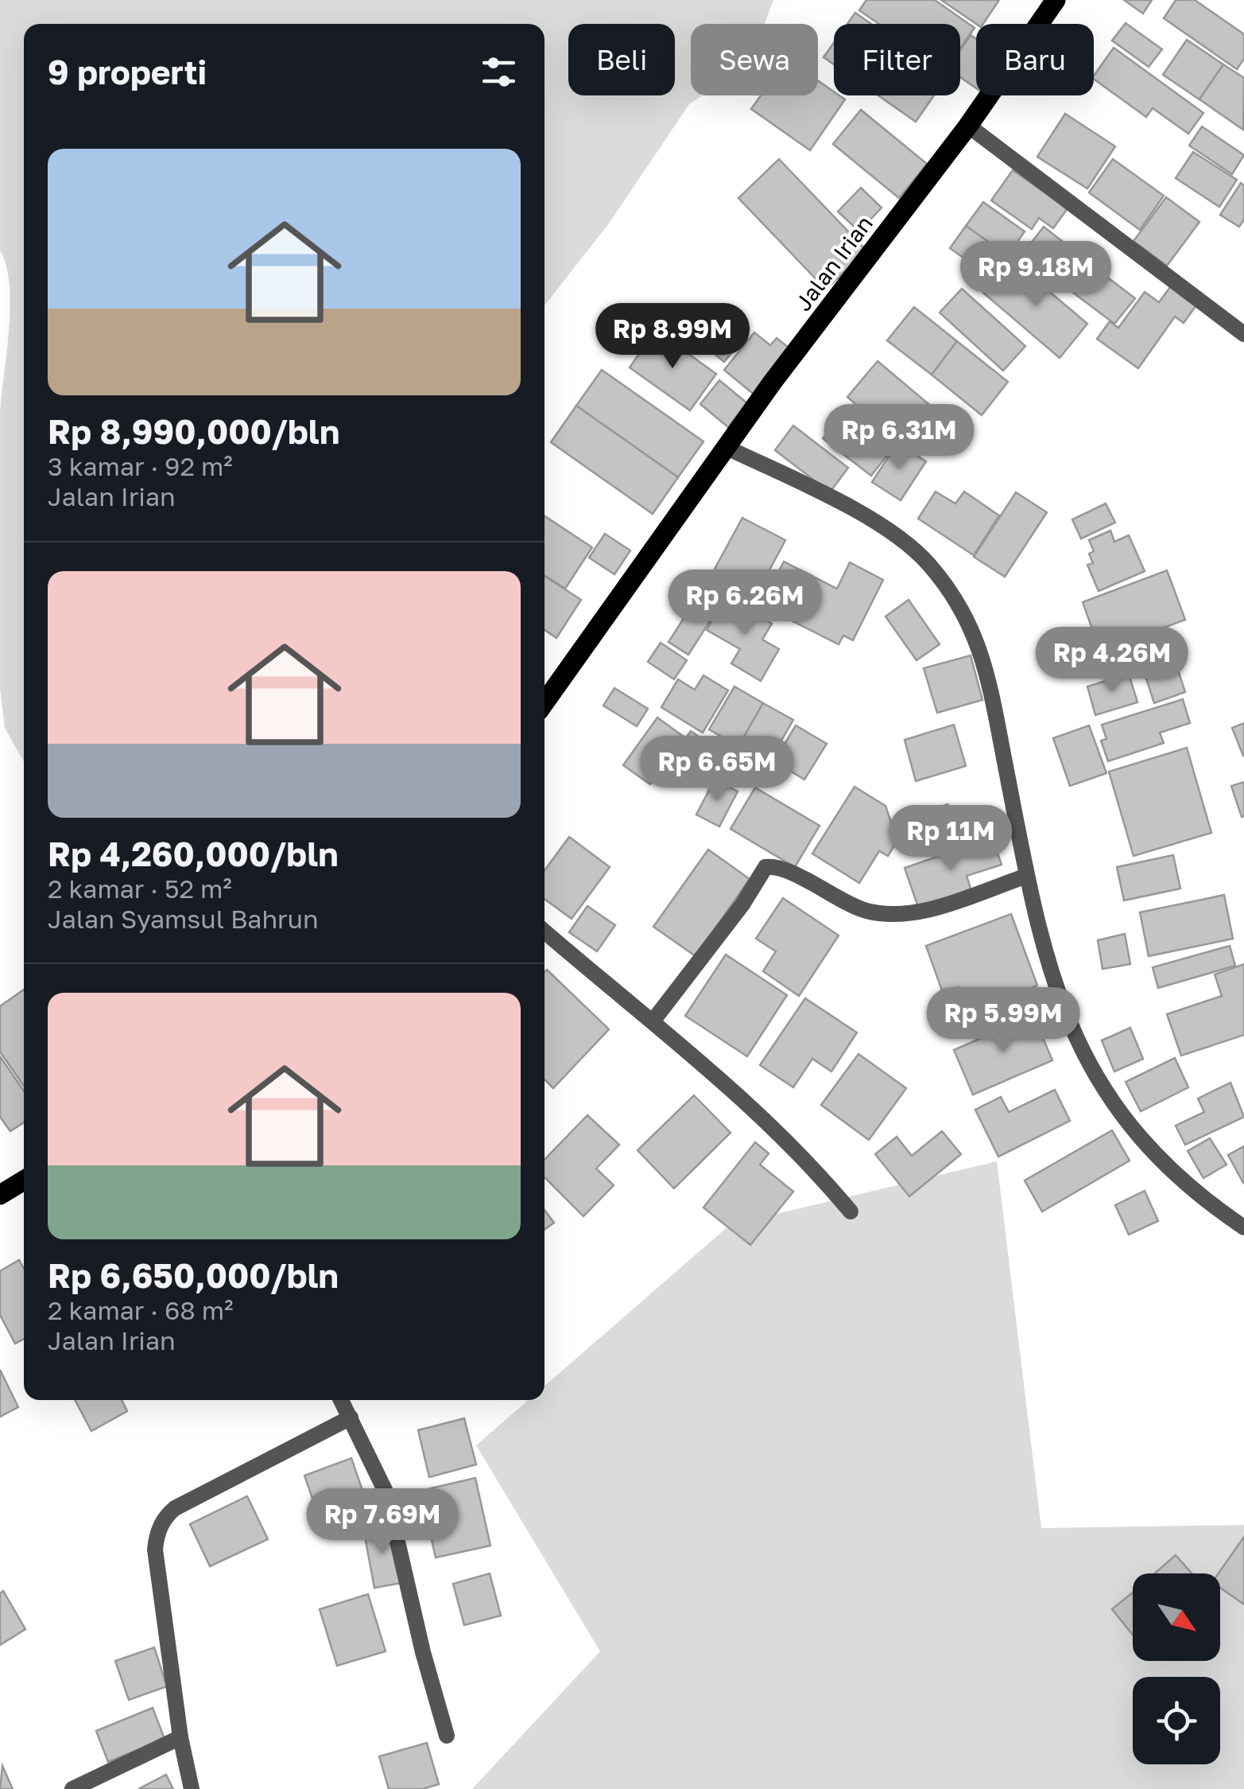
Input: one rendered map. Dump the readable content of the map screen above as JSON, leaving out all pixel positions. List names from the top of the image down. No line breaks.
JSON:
{"streets":{"main road":["Jalan Irian"]},"north":"bottom right","page":{"chip":["Beli","Sewa","Filter","Baru"],"heading":"9 properti","list":[{"name":"Rp 8,990,000/bln","note":"3 kamar · 92 m² · Jalan Irian"},{"name":"Rp 4,260,000/bln","note":"2 kamar · 52 m² · Jalan Syamsul Bahrun"},{"name":"Rp 6,650,000/bln","note":"2 kamar · 68 m² · Jalan Irian"}],"price":["Rp 9.18M","Rp 8.99M","Rp 6.31M","Rp 6.26M","Rp 4.26M","Rp 6.65M","Rp 11M","Rp 5.99M","Rp 7.69M"]}}
